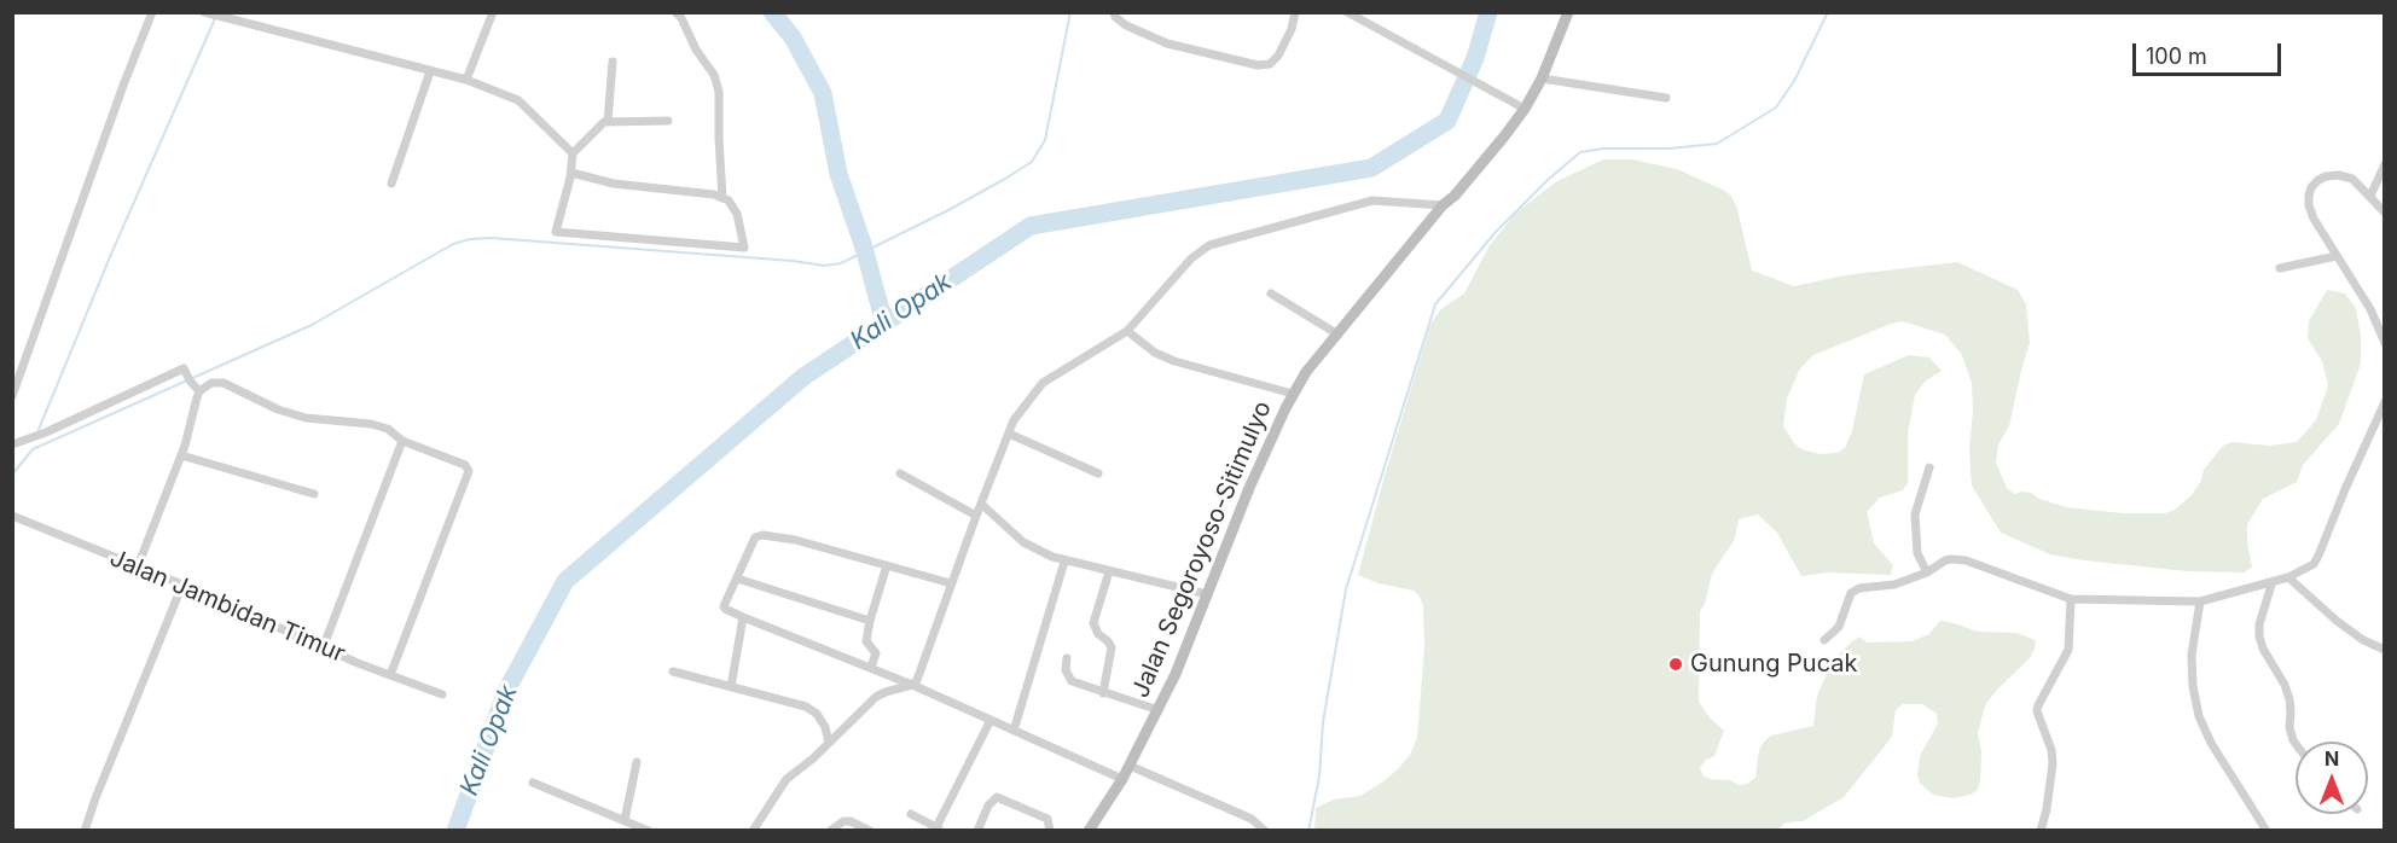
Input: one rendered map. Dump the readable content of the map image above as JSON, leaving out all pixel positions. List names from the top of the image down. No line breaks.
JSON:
{"streets":{"main road":["Jalan Segoroyoso-Sitimulyo"],"street":["Jalan Jambidan Timur"]},"water":["Kali Opak"],"places":["Gunung Pucak"],"scale_bar":"100 m","north":"top"}
